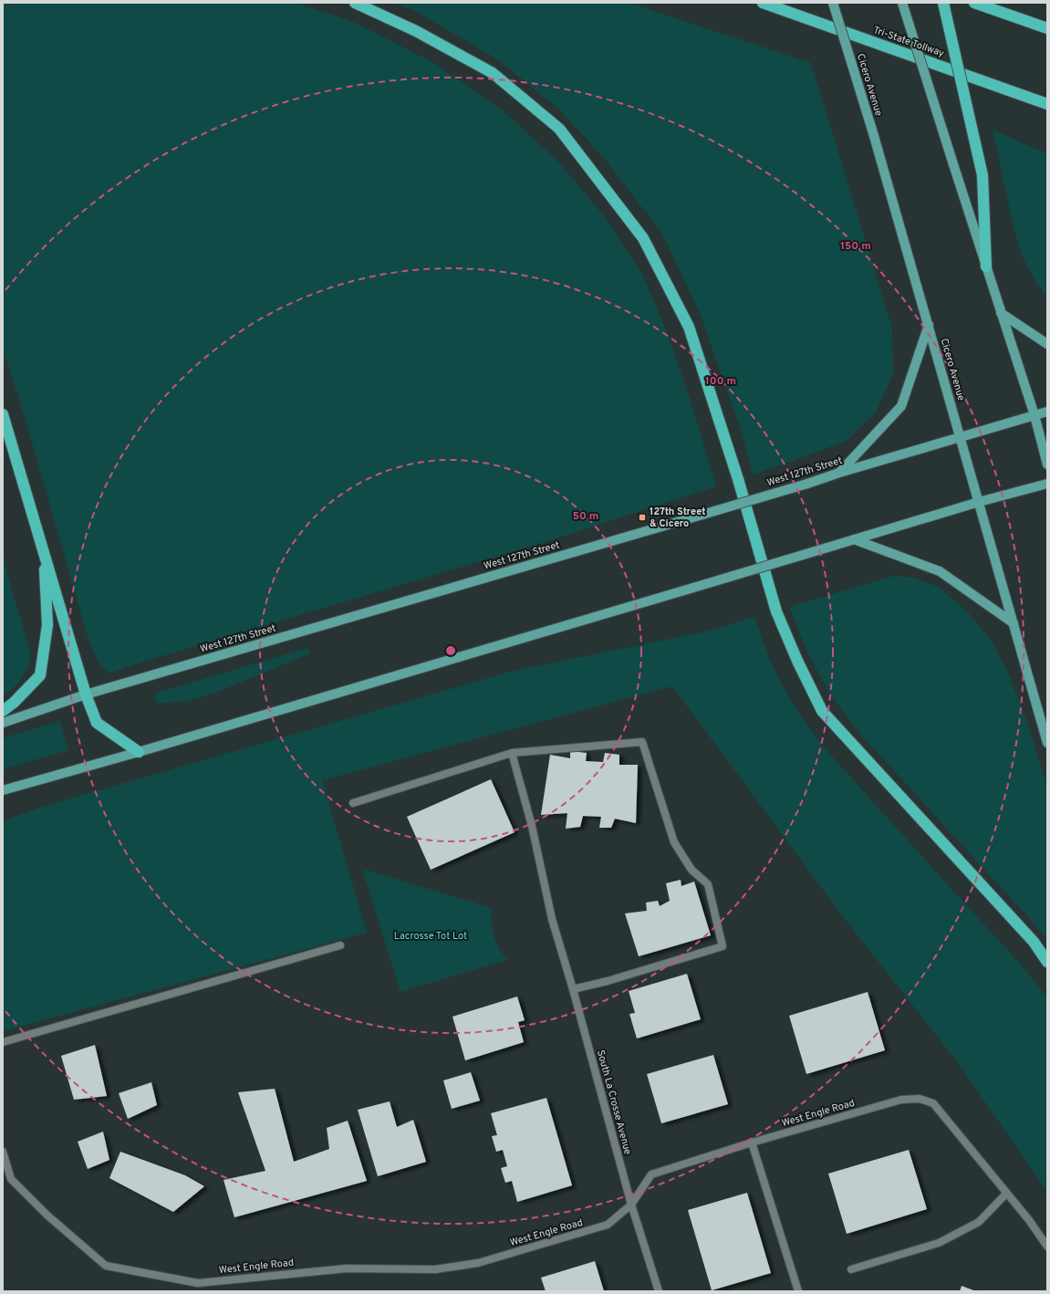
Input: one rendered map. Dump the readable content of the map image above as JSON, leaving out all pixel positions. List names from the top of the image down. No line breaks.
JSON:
{"streets":{"highway":["Tri-State Tollway"],"main road":["Cicero Avenue","West 127th Street"],"street":["South La Crosse Avenue","West Engle Road"]},"crossings":[["Cicero Avenue","West 127th Street"],["South La Crosse Avenue","West Engle Road"]],"parks":["Lacrosse Tot Lot"],"places":{"transit":["127th Street & Cicero"]},"rings":["150 m","100 m","50 m"]}
